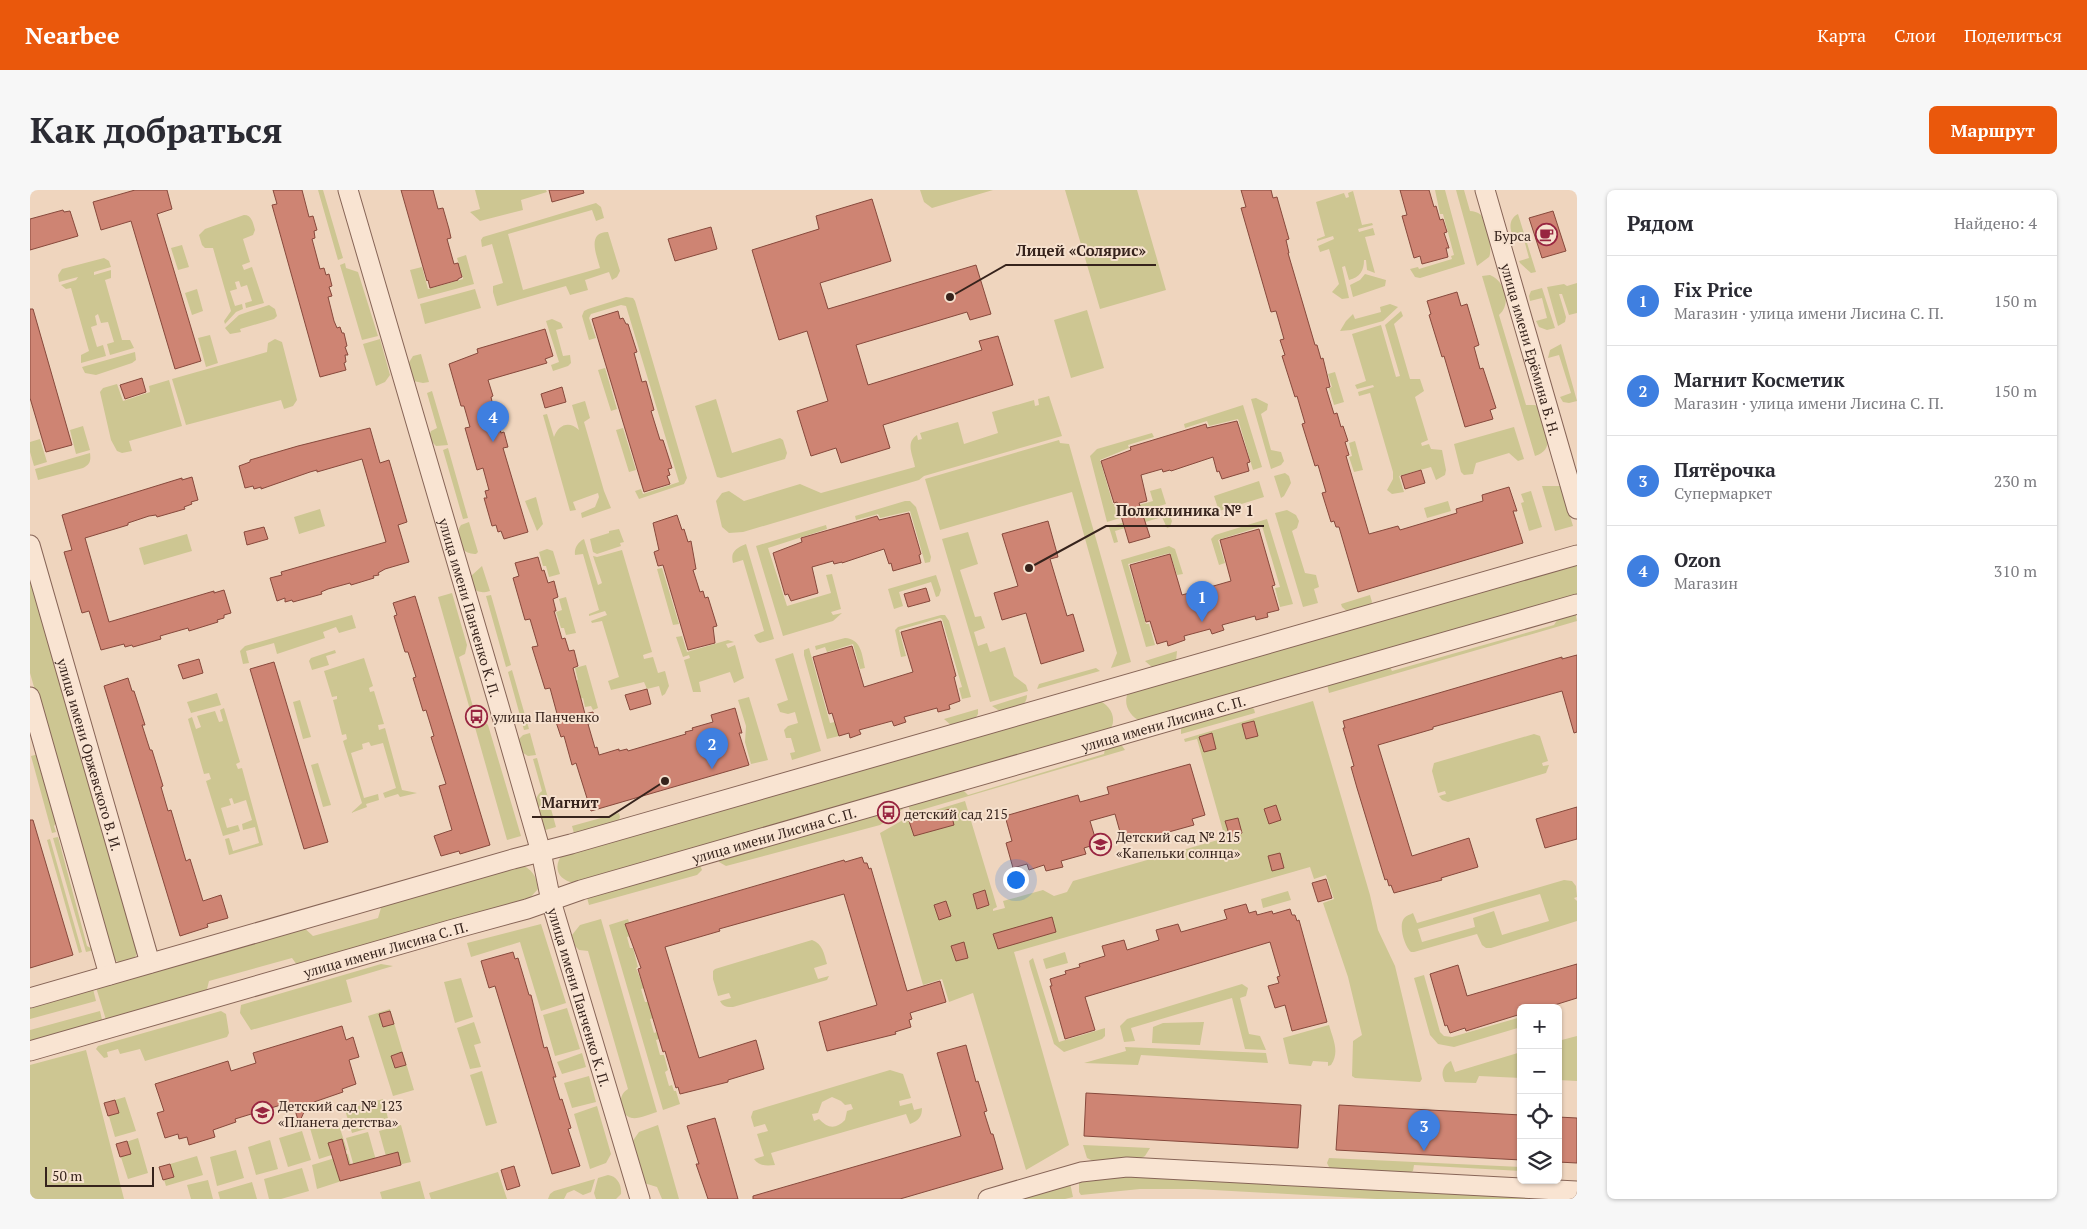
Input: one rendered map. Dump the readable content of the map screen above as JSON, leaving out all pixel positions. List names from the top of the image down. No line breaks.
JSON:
{"streets":{"street":["улица имени Ерёмина Б. Н.","улица имени Панченко К. П.","улица имени Лисина С. П.","улица имени Оржевского В. И."]},"crossings":[["улица имени Панченко К. П.","улица имени Лисина С. П."]],"places":{"cafe":["Бурса"],"other":["Лицей «Солярис»","Поликлиника № 1","Магнит"],"bus stop":["улица Панченко","детский сад 215"],"school or university":["Детский сад № 215 «Капельки солнца»","Детский сад № 123 «Планета детства»"]},"scale_bar":"50 m","page":{"header":"Nearbee","nav":["Карта","Слои","Поделиться"],"buttons":"Маршрут","title":"Как добраться","heading":["Рядом","Найдено: 4"],"list":[{"mark":"1","name":"Fix Price","note":"Магазин · улица имени Лисина С. П.","value":"150 m"},{"mark":"2","name":"Магнит Косметик","note":"Магазин · улица имени Лисина С. П.","value":"150 m"},{"mark":"3","name":"Пятёрочка","note":"Супермаркет","value":"230 m"},{"mark":"4","name":"Ozon","note":"Магазин","value":"310 m"}],"pins":["4","1","2","3"],"map_buttons":["+","−"],"scale":"50 m"}}
